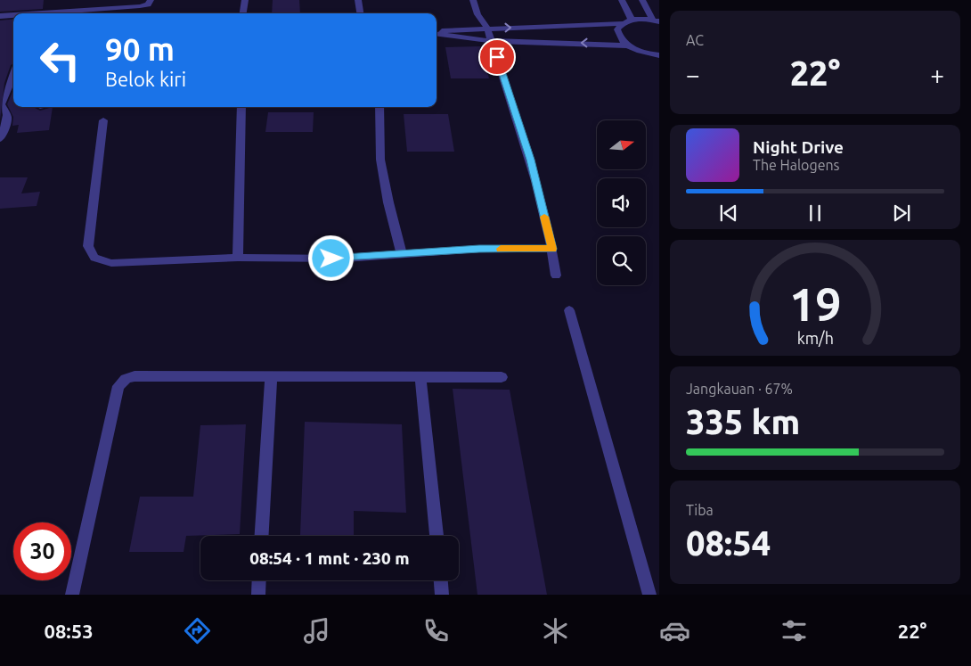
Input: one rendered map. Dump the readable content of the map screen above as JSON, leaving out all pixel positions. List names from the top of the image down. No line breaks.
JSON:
{"north":"right","page":{"tile":["AC",["Jangkauan · 67%","335 km"],["Tiba","08:54"]],"turn":["90 m","Belok kiri"],"heat":["−","22°","+"],"song":["Night Drive","The Halogens"],"limit":"30","trip":"08:54 · 1 mnt · 230 m","tabs":["08:53","22°"],"gauge":["19","km/h"]}}
